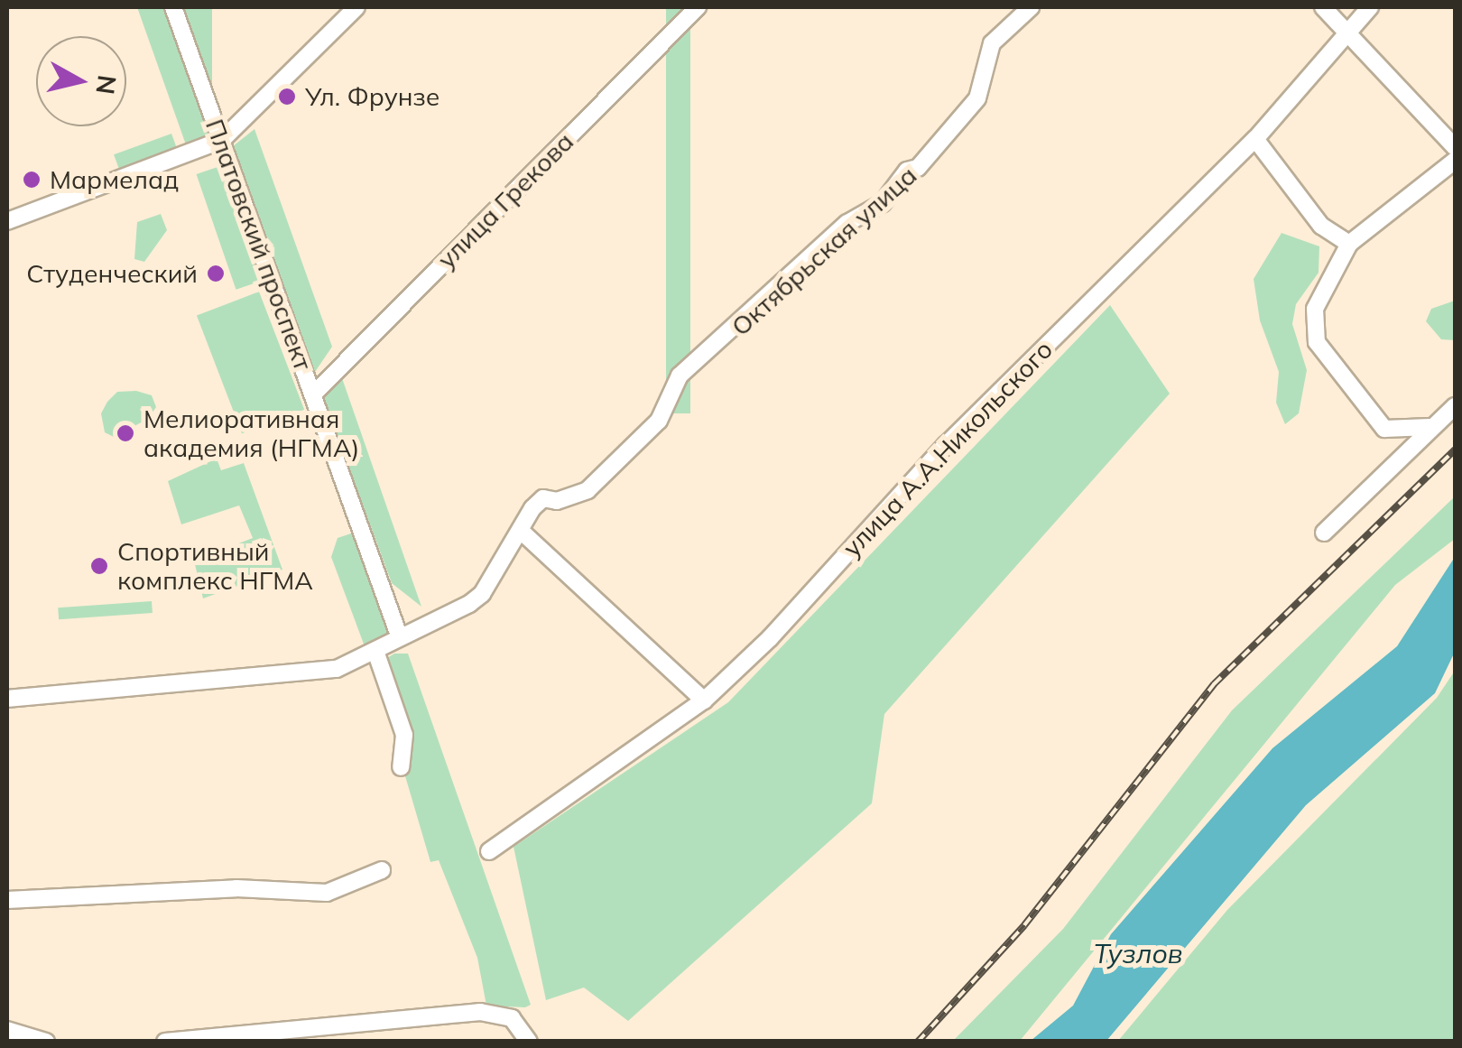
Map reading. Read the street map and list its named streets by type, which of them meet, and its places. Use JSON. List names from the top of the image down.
{
  "streets": {
    "street": [
      "улица Грекова",
      "Платовский проспект",
      "Октябрьская улица",
      "улица А.А.Никольского"
    ]
  },
  "crossings": [
    ["улица Грекова", "Платовский проспект"],
    ["Платовский проспект", "Октябрьская улица"]
  ],
  "water": ["Тузлов"],
  "places": [
    "Ул. Фрунзе",
    "Мармелад",
    "Студенческий",
    "Мелиоративная академия (НГМА)",
    "Спортивный комплекс НГМА"
  ],
  "north": "right"
}
